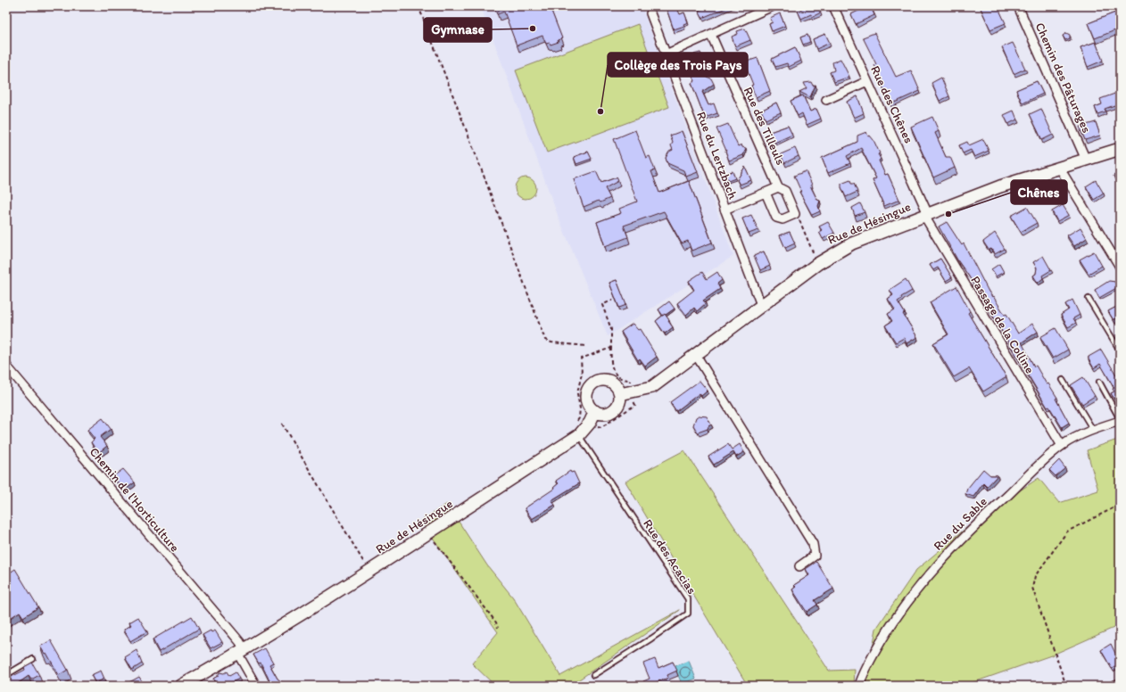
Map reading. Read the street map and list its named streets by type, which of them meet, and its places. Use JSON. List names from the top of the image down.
{
  "streets": {
    "main road": ["Rue de Hésingue"],
    "street": [
      "Chemin des Pâturages",
      "Rue des Chênes",
      "Rue des Tilleuls",
      "Rue du Lertzbach",
      "Passage de la Colline",
      "Chemin de l'Horticulture",
      "Rue du Sable"
    ],
    "lane": ["Rue des Acacias"]
  },
  "crossings": [
    ["Chemin des Pâturages", "Rue de Hésingue"],
    ["Rue des Chênes", "Rue de Hésingue"],
    ["Rue des Chênes", "Passage de la Colline"],
    ["Rue du Lertzbach", "Rue de Hésingue"],
    ["Rue de Hésingue", "Passage de la Colline"],
    ["Rue de Hésingue", "Chemin de l'Horticulture"],
    ["Rue de Hésingue", "Rue des Acacias"],
    ["Passage de la Colline", "Rue du Sable"]
  ],
  "places": ["Gymnase", "Collège des Trois Pays", "Chênes"]
}
